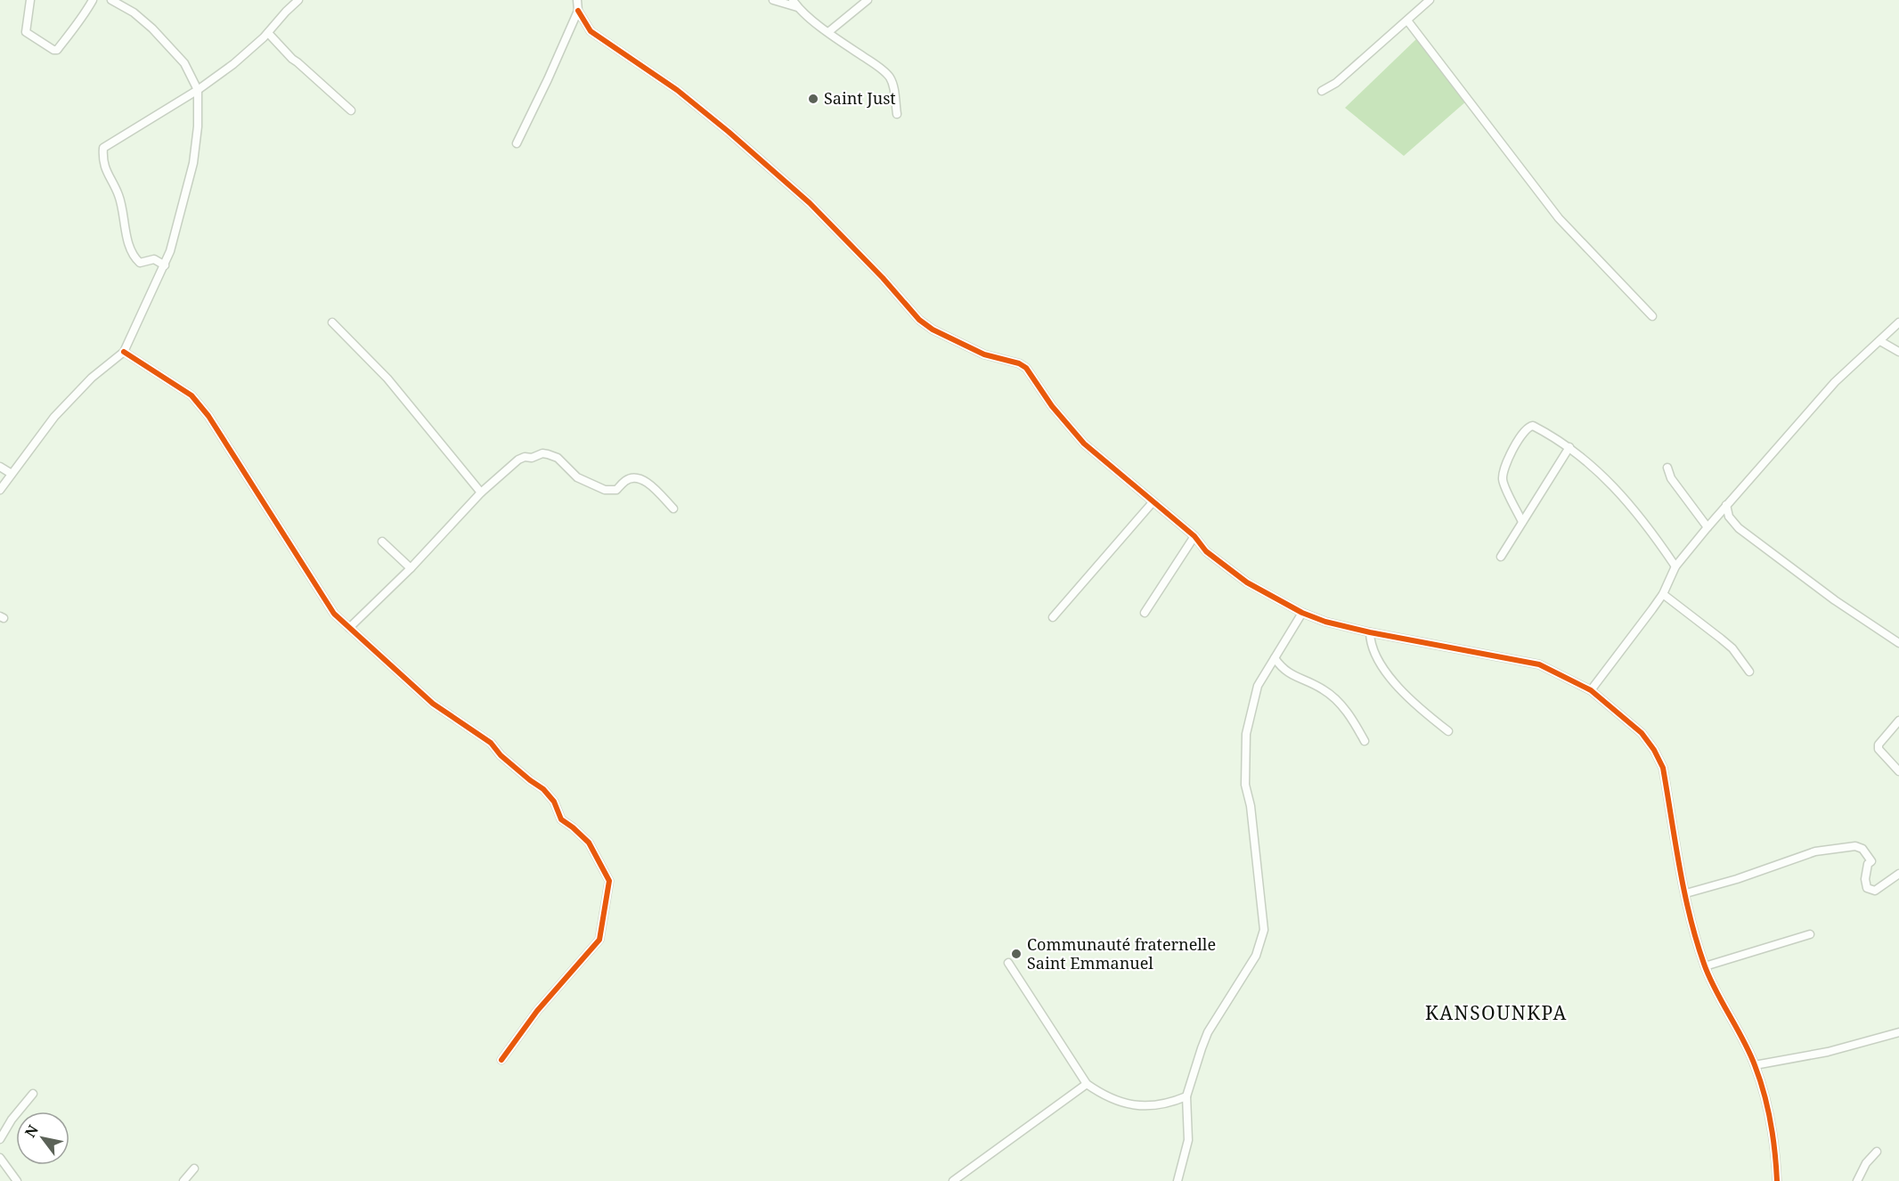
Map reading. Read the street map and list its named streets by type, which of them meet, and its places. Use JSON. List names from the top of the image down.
{
  "districts": ["KANSOUNKPA"],
  "places": ["Saint Just", "Communauté fraternelle Saint Emmanuel"],
  "north": "top left"
}
